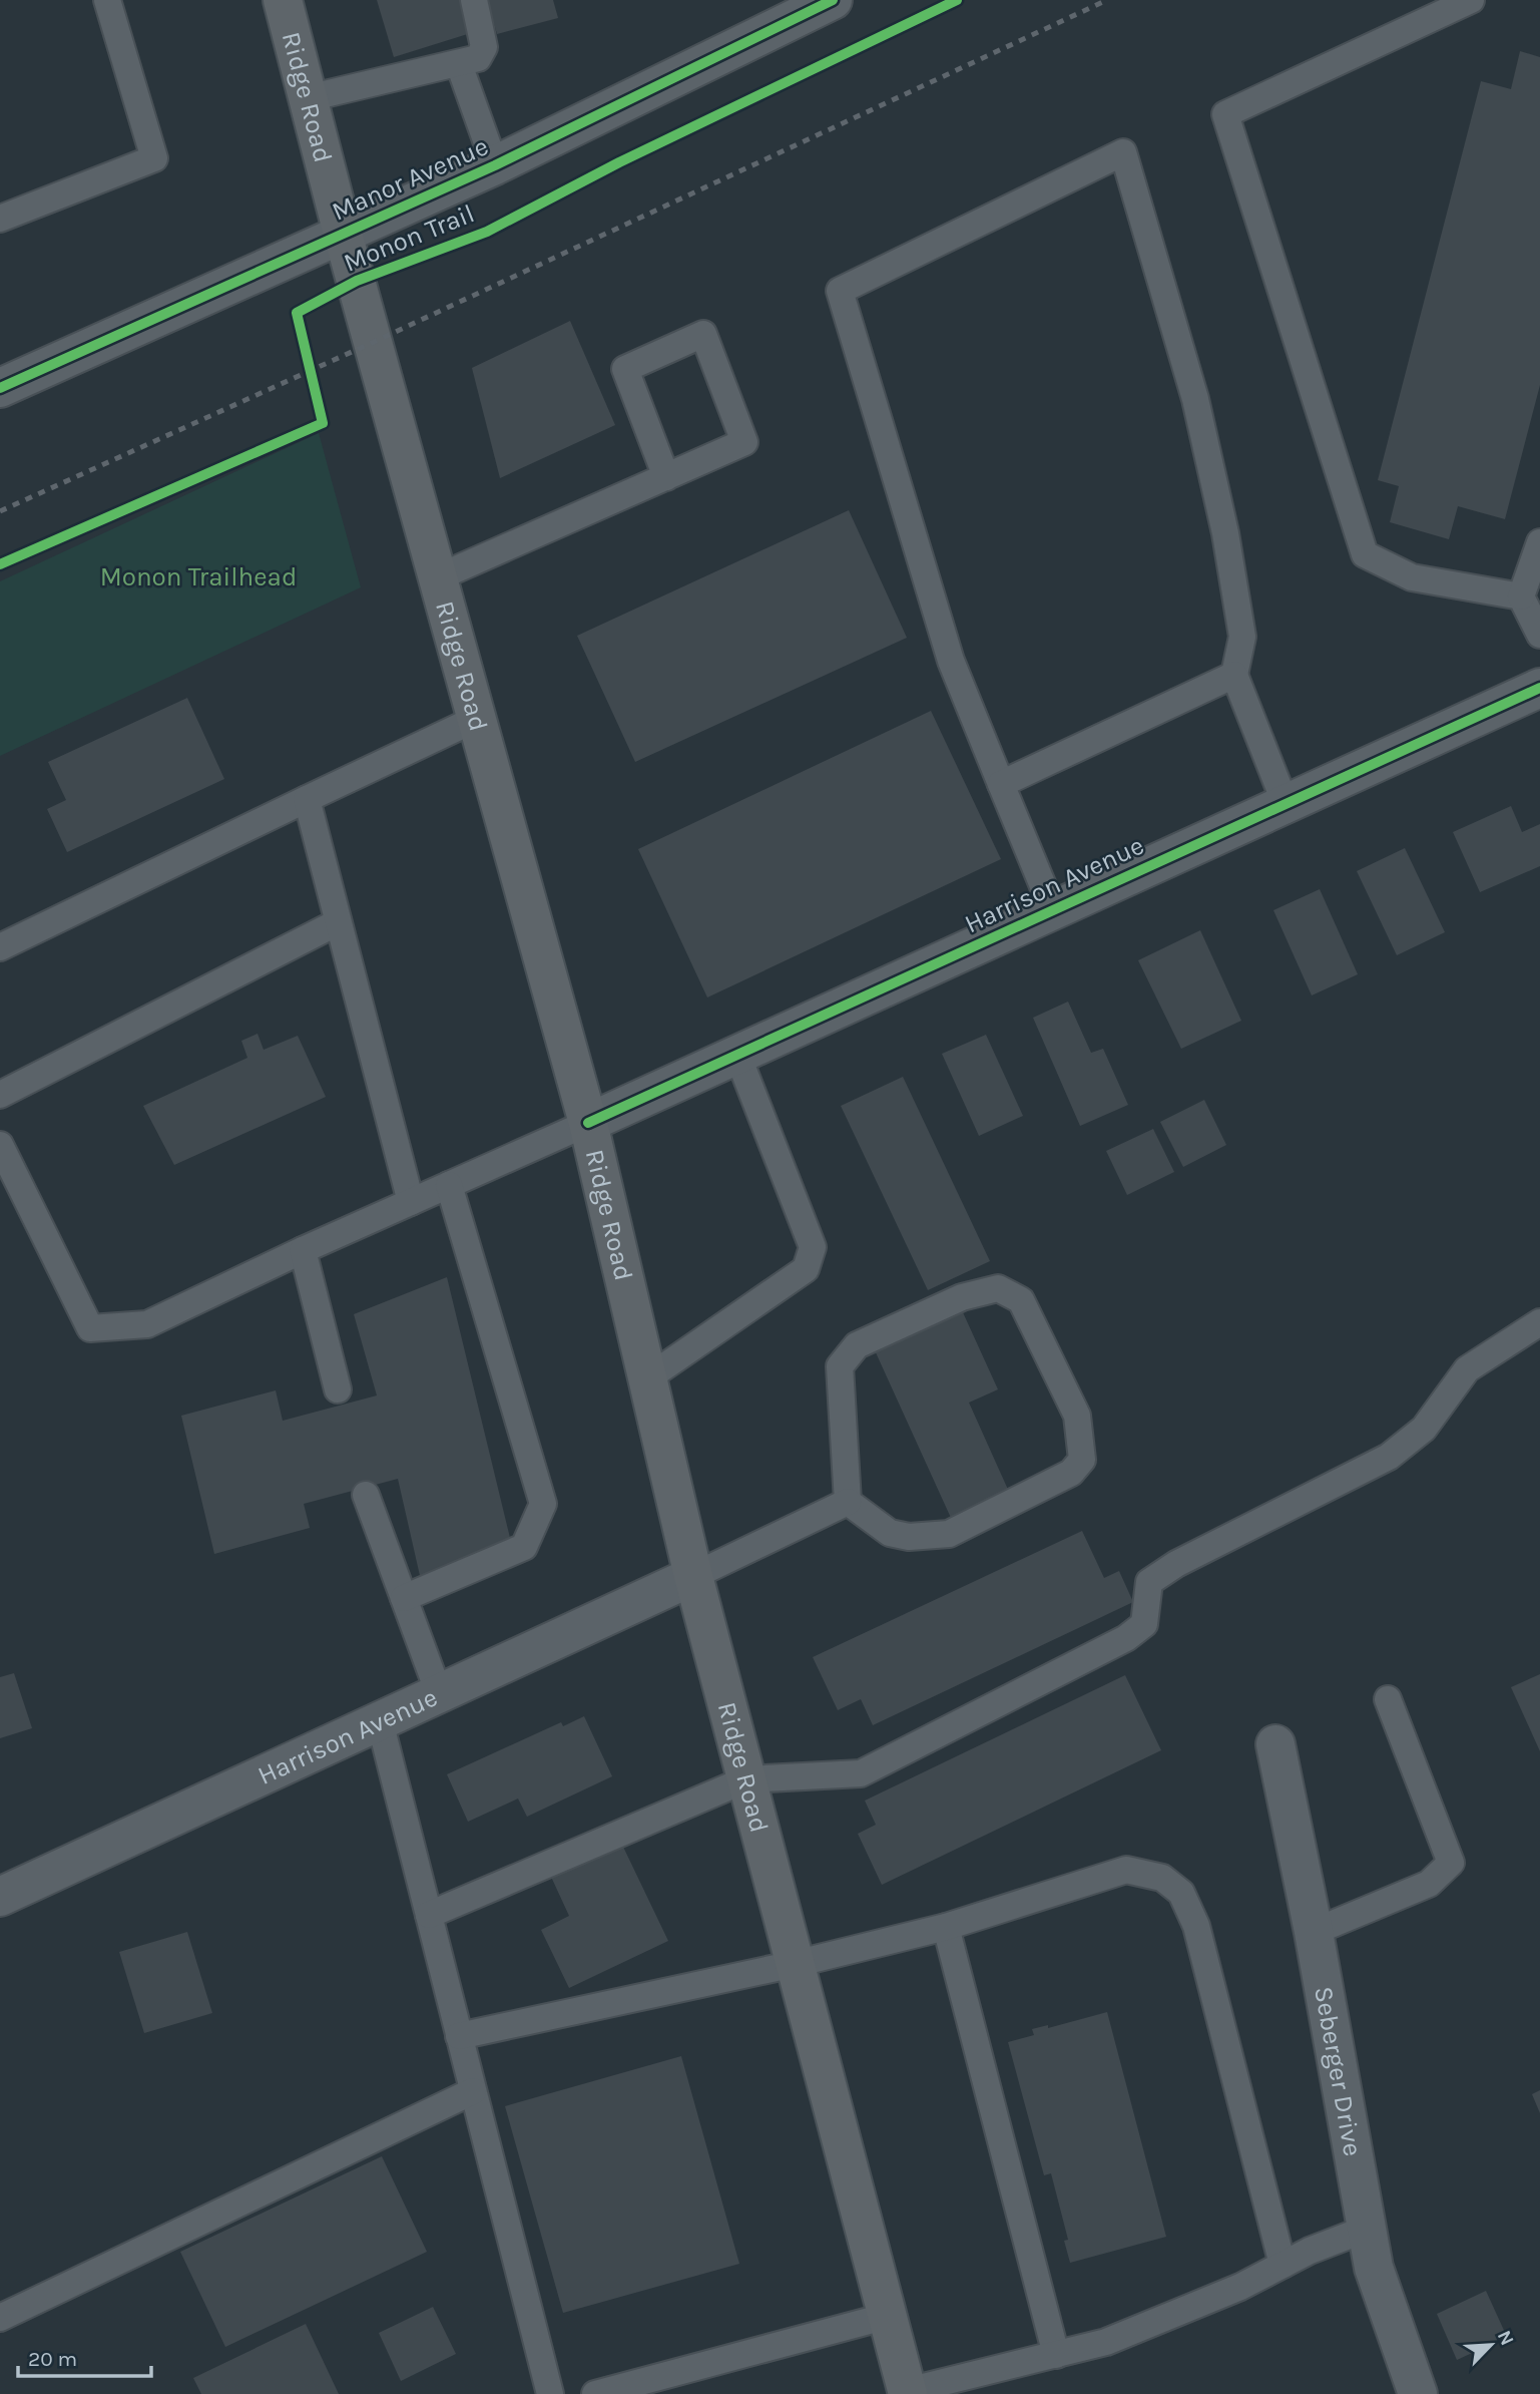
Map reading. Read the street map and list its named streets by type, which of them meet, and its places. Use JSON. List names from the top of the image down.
{
  "streets": {
    "main road": ["Ridge Road"],
    "street": ["Manor Avenue", "Harrison Avenue", "Seberger Drive"],
    "cycle path": ["Monon Trail"]
  },
  "crossings": [
    ["Ridge Road", "Manor Avenue"],
    ["Ridge Road", "Harrison Avenue"]
  ],
  "parks": ["Monon Trailhead"],
  "scale_bar": "20 m",
  "north": "top right"
}
